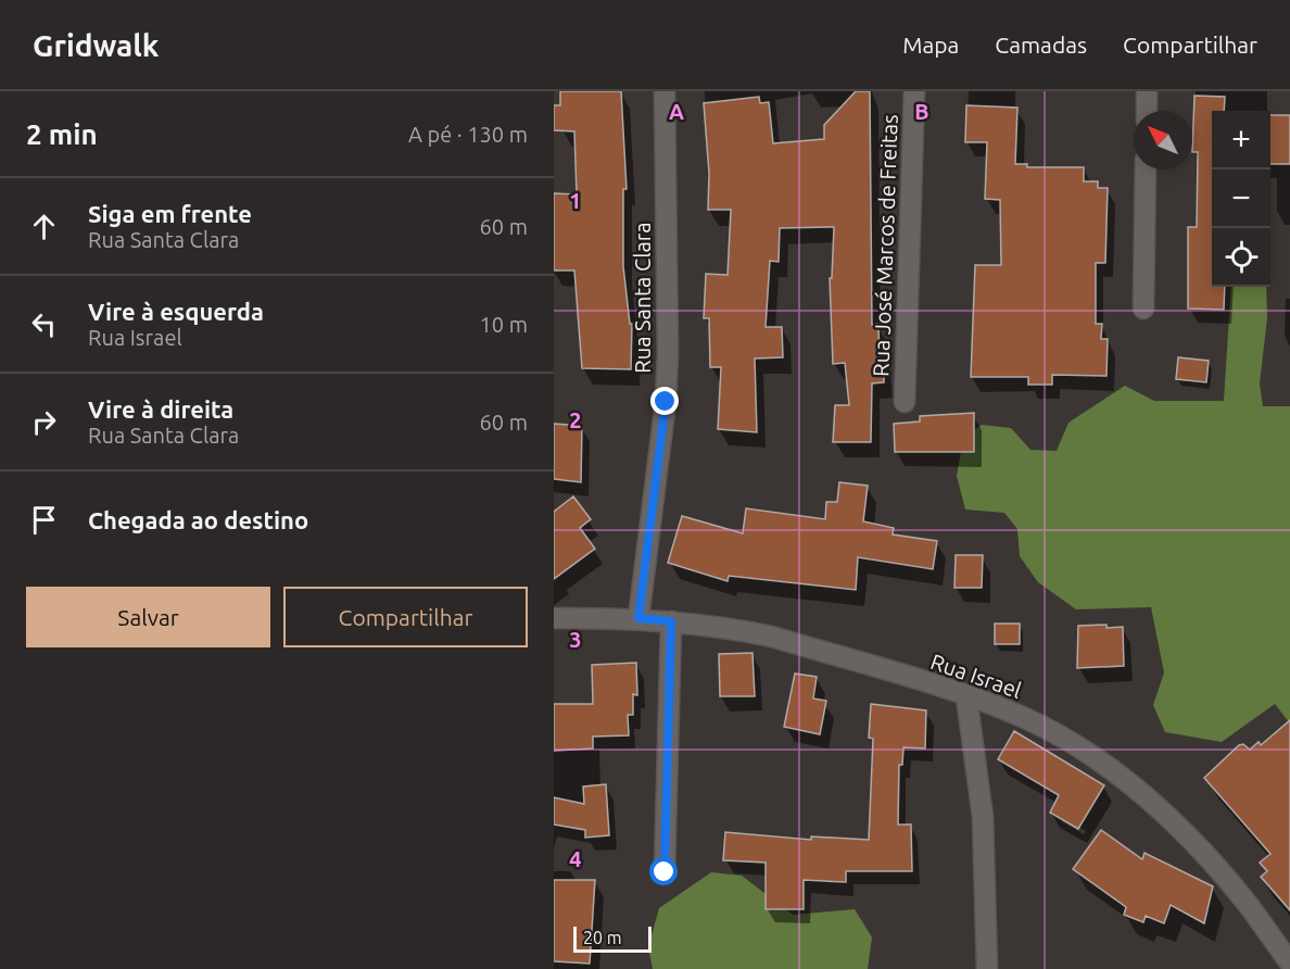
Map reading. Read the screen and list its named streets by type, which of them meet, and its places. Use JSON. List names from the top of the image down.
{
  "streets": {
    "street": ["Rua José Marcos de Freitas", "Rua Santa Clara", "Rua Israel"]
  },
  "crossings": [
    ["Rua Santa Clara", "Rua Israel"]
  ],
  "scale_bar": "20 m",
  "north": "top left",
  "page": {
    "header": "Gridwalk",
    "nav": ["Mapa", "Camadas", "Compartilhar"],
    "heading": ["2 min", "A pé · 130 m"],
    "map_buttons": ["+", "−"],
    "list": [
      ["Siga em frente", "Rua Santa Clara", "60 m"],
      ["Vire à esquerda", "Rua Israel", "10 m"],
      ["Vire à direita", "Rua Santa Clara", "60 m"],
      "Chegada ao destino"
    ],
    "buttons": ["Salvar", "Compartilhar"],
    "scale": "20 m"
  },
  "grid": {
    "columns": ["A", "B"],
    "rows": [
      "1",
      "2",
      "3",
      "4"
    ]
  }
}
